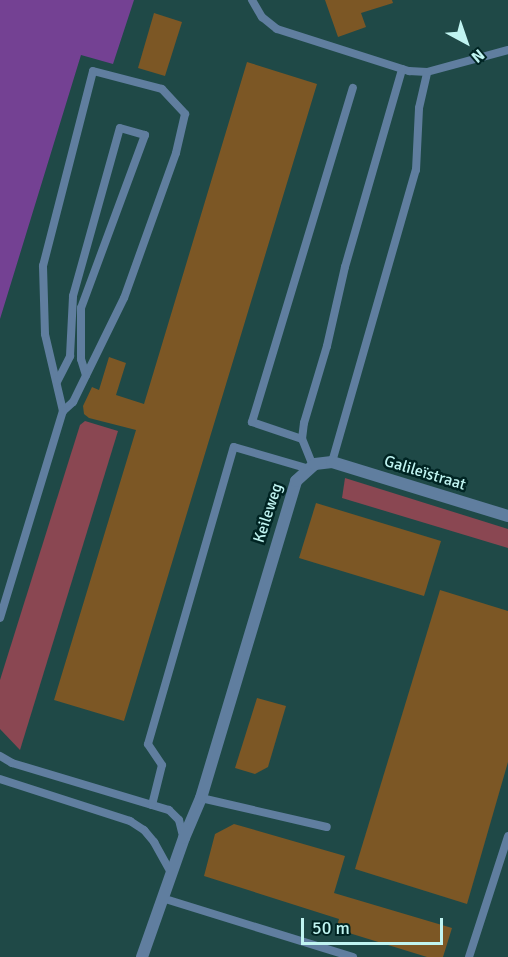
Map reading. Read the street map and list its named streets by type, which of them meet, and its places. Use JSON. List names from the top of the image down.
{
  "streets": {
    "street": ["Galileïstraat", "Keileweg"]
  },
  "scale_bar": "50 m",
  "north": "bottom right"
}
